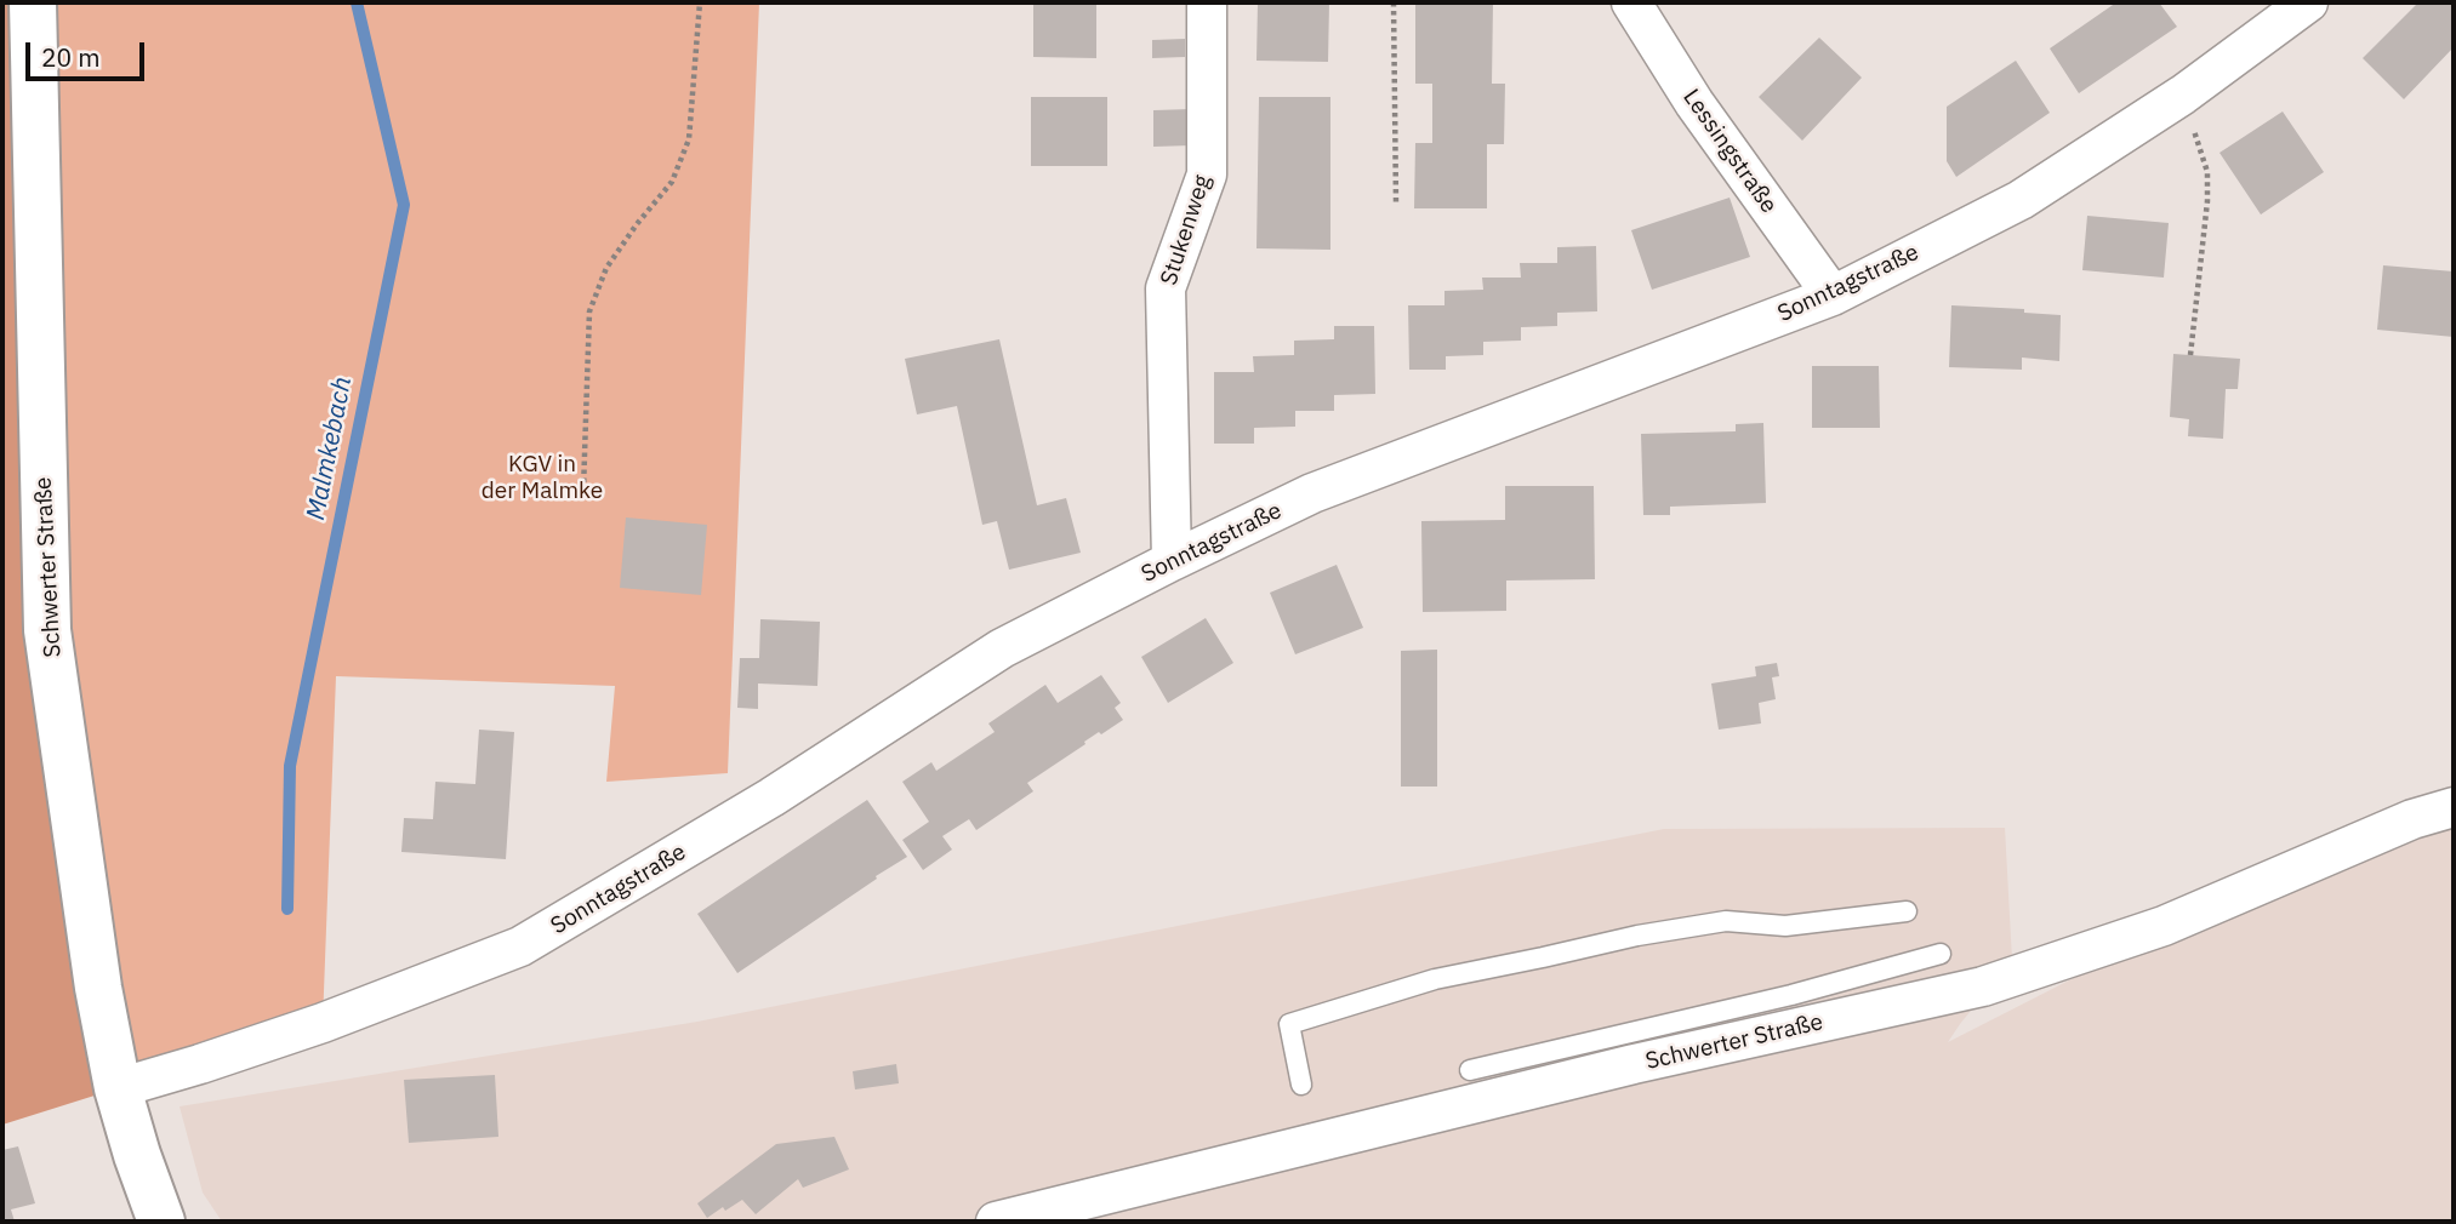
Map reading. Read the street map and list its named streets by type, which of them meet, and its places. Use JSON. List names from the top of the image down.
{
  "streets": {
    "main road": ["Schwerter Straße"],
    "street": ["Lessingstraße", "Stukenweg", "Sonntagstraße"]
  },
  "crossings": [
    ["Lessingstraße", "Sonntagstraße"],
    ["Stukenweg", "Sonntagstraße"],
    ["Sonntagstraße", "Schwerter Straße"]
  ],
  "water": ["Malmkebach"],
  "parks": ["KGV in der Malmke"],
  "scale_bar": "20 m"
}
